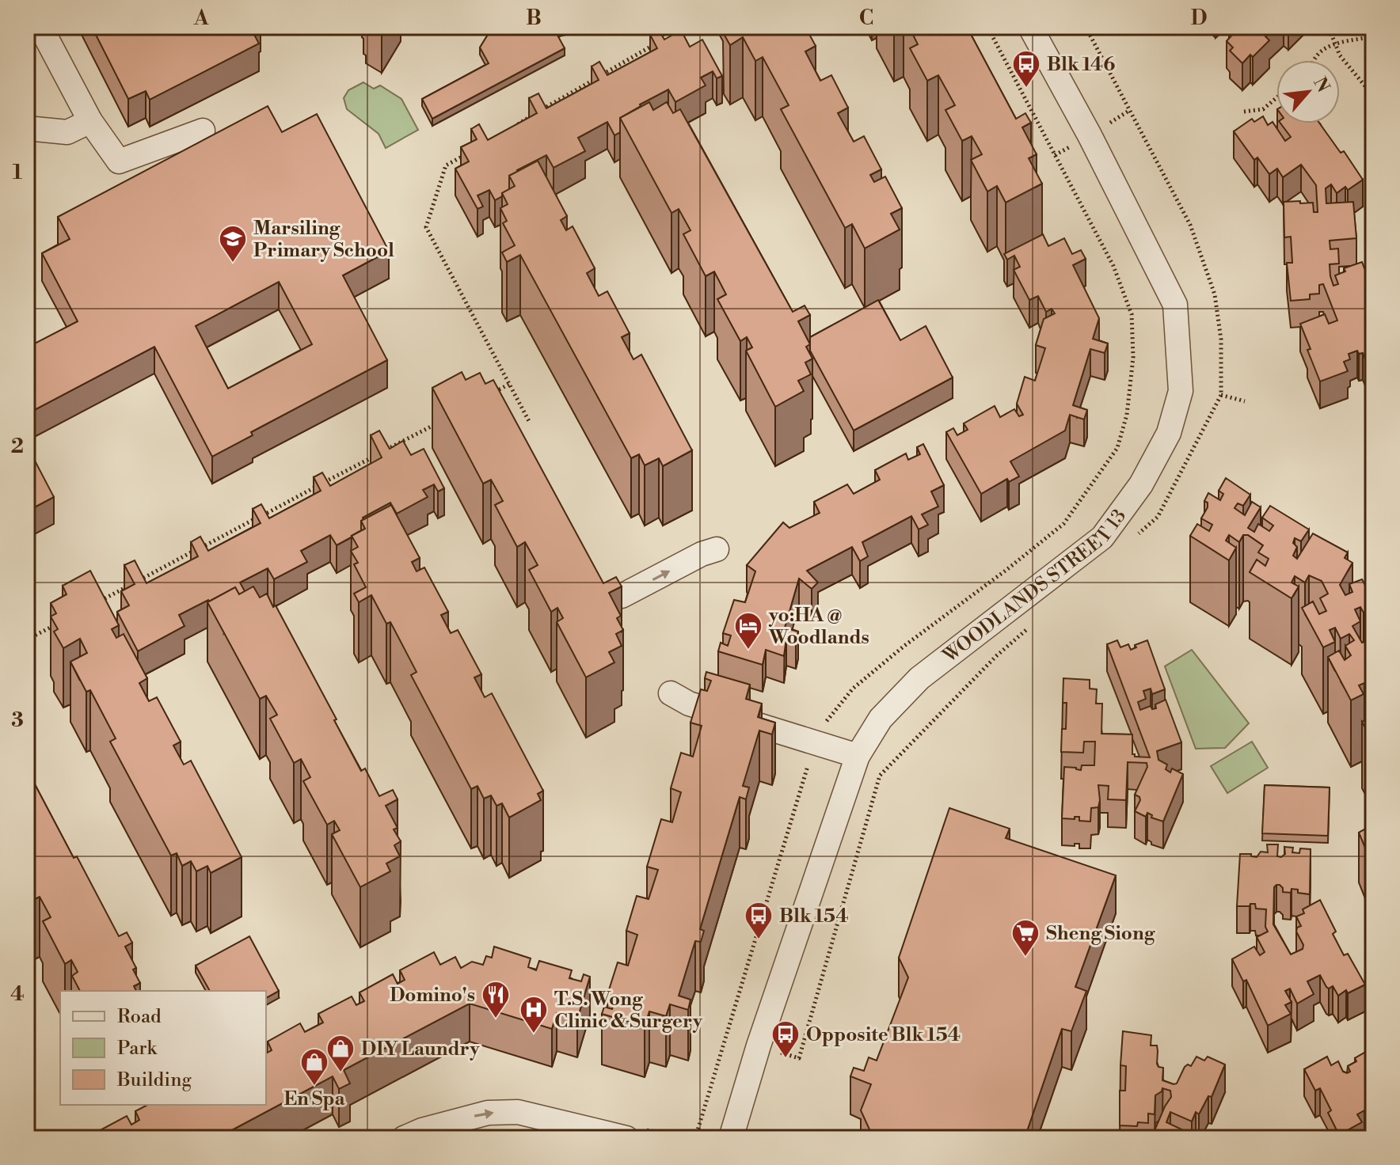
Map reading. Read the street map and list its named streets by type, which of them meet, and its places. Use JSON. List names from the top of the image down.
{
  "streets": {
    "street": ["WOODLANDS STREET 13"]
  },
  "places": {
    "bus stop": ["Blk 146", "Blk 154", "Opposite Blk 154"],
    "school or university": ["Marsiling Primary School"],
    "hotel": ["yo:HA @ Woodlands"],
    "supermarket": ["Sheng Siong"],
    "restaurant": ["Domino's"],
    "hospital": ["T.S. Wong Clinic & Surgery"],
    "shop": ["DIY Laundry", "En Spa"]
  },
  "legend": ["Road", "Park", "Building"],
  "north": "top right",
  "grid": {
    "columns": [
      "A",
      "B",
      "C",
      "D"
    ],
    "rows": [
      "1",
      "2",
      "3",
      "4"
    ]
  }
}
